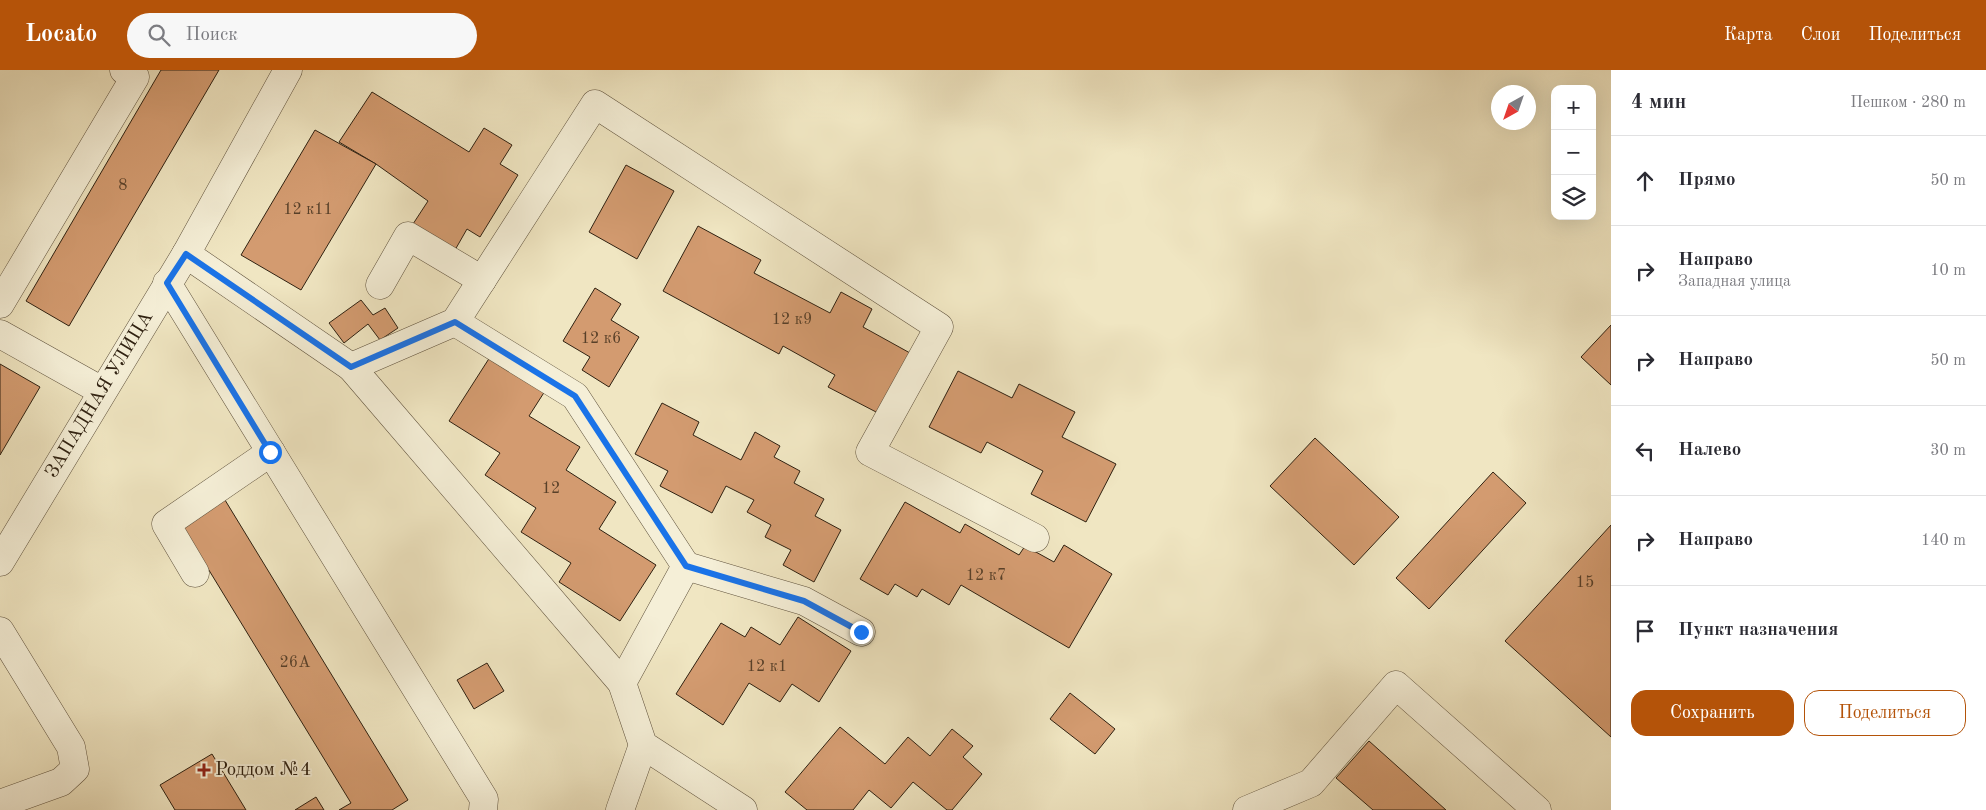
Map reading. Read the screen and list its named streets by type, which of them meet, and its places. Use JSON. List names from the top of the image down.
{
  "streets": {
    "street": ["ЗАПАДНАЯ УЛИЦА"]
  },
  "places": {
    "health": ["Роддом №4"]
  },
  "house_numbers": [
    "8",
    "12 к11",
    "12 к9",
    "12 к6",
    "12",
    "12 к7",
    "15",
    "26А",
    "12 к1"
  ],
  "north": "bottom left",
  "page": {
    "header": "Locato",
    "search": "Поиск",
    "nav": ["Карта", "Слои", "Поделиться"],
    "heading": ["4 мин", "Пешком · 280 m"],
    "map_buttons": ["+", "−"],
    "list": [
      ["Прямо", "50 m"],
      ["Направо", "Западная улица", "10 m"],
      ["Направо", "50 m"],
      ["Налево", "30 m"],
      ["Направо", "140 m"],
      "Пункт назначения"
    ],
    "buttons": ["Сохранить", "Поделиться"]
  }
}
